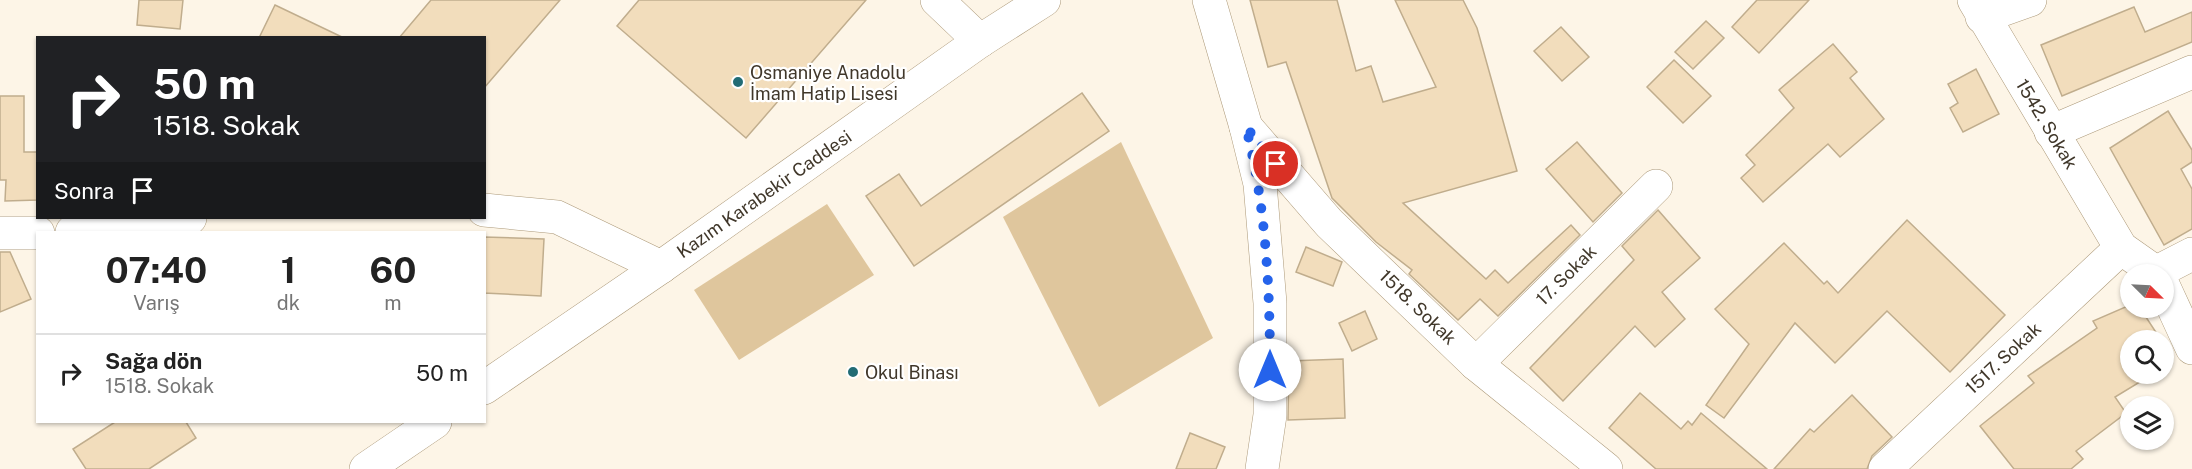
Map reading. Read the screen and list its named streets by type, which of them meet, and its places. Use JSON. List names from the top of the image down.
{
  "streets": {
    "street": [
      "1542. Sokak",
      "Kazım Karabekir Caddesi",
      "17. Sokak",
      "1518. Sokak",
      "1517. Sokak"
    ]
  },
  "crossings": [
    ["1542. Sokak", "1517. Sokak"],
    ["17. Sokak", "1518. Sokak"]
  ],
  "places": ["Osmaniye Anadolu İmam Hatip Lisesi", "Okul Binası"],
  "north": "bottom right",
  "page": {
    "turn": ["50 m", "1518. Sokak"],
    "then": "Sonra",
    "eta": [
      "07:40",
      "Varış",
      "1",
      "dk",
      "60",
      "m"
    ],
    "list": [
      {
        "name": "Sağa dön",
        "note": "1518. Sokak",
        "value": "50 m"
      }
    ]
  }
}
